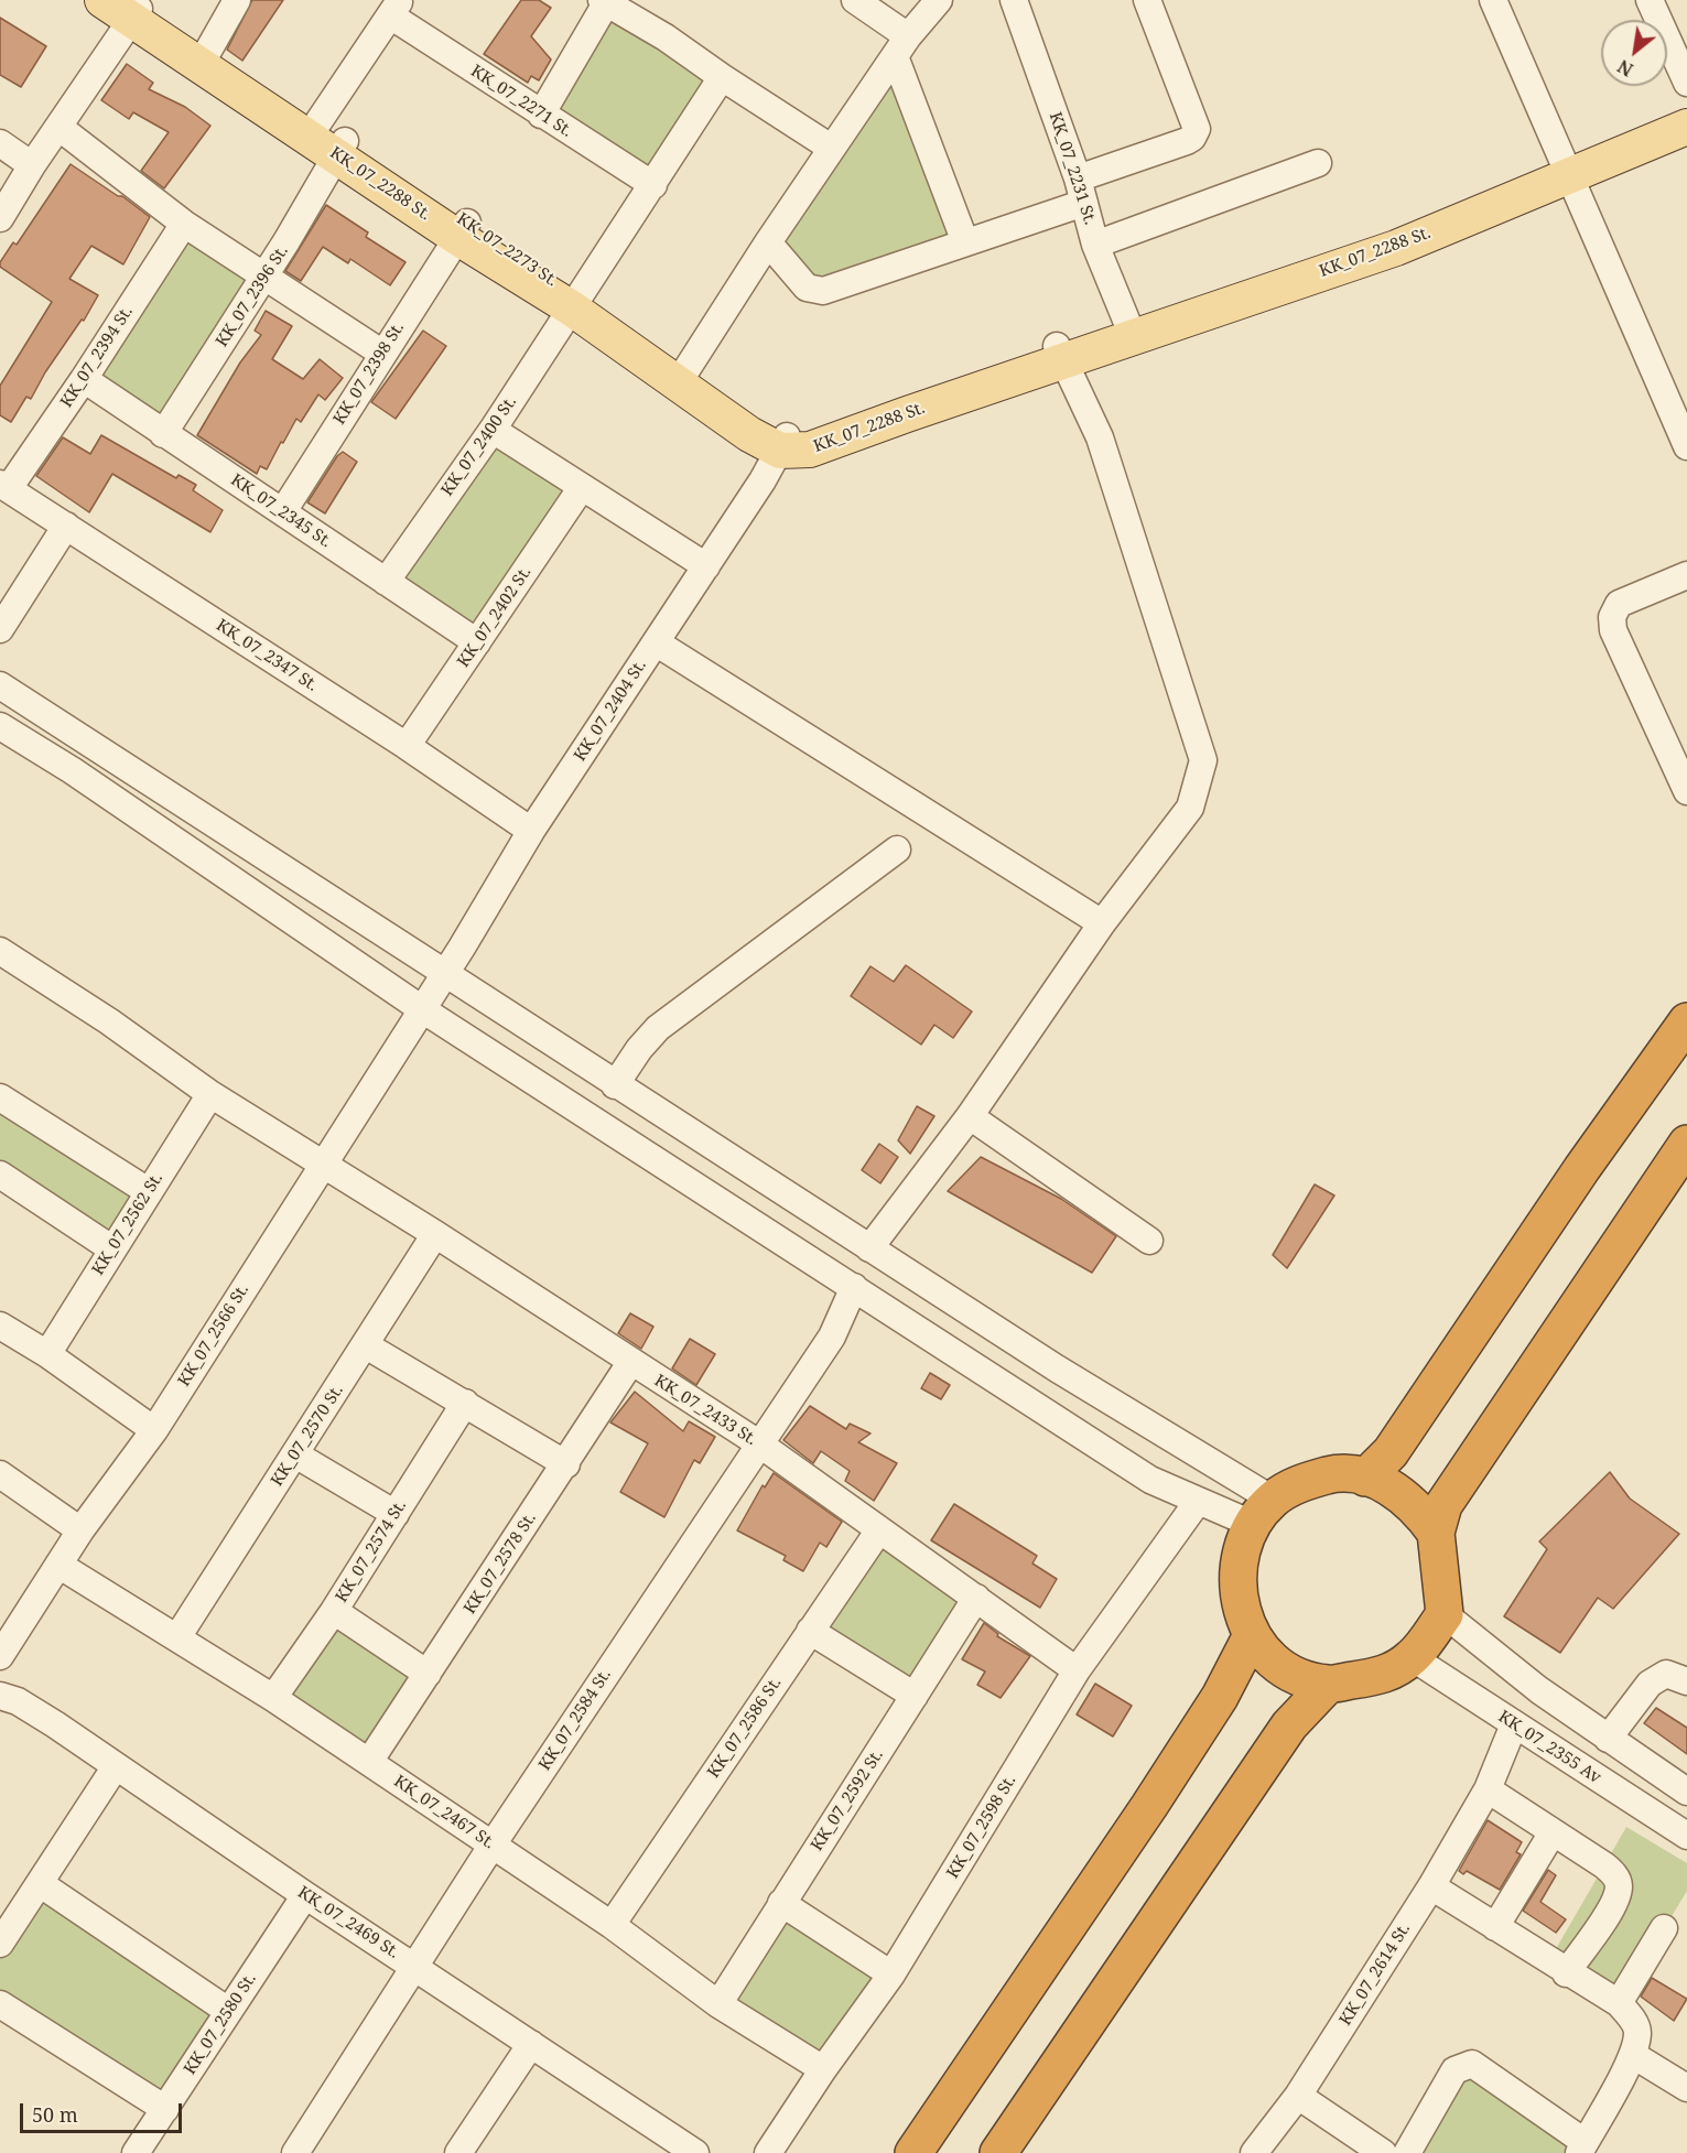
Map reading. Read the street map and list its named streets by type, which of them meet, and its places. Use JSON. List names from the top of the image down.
{
  "streets": {
    "main road": ["KK_07_2288 St.", "KK_07_2273 St."],
    "street": [
      "KK_07_2271 St.",
      "KK_07_2231 St.",
      "KK_07_2396 St.",
      "KK_07_2394 St.",
      "KK_07_2398 St.",
      "KK_07_2400 St.",
      "KK_07_2345 St.",
      "KK_07_2402 St.",
      "KK_07_2347 St.",
      "KK_07_2404 St.",
      "KK_07_2562 St.",
      "KK_07_2566 St.",
      "KK_07_2433 St.",
      "KK_07_2570 St.",
      "KK_07_2574 St.",
      "KK_07_2578 St.",
      "KK_07_2584 St.",
      "KK_07_2586 St.",
      "KK_07_2355 Av",
      "KK_07_2592 St.",
      "KK_07_2467 St.",
      "KK_07_2598 St.",
      "KK_07_2469 St.",
      "KK_07_2614 St.",
      "KK_07_2580 St."
    ]
  },
  "crossings": [
    ["KK_07_2271 St.", "KK_07_2396 St."],
    ["KK_07_2271 St.", "KK_07_2400 St."],
    ["KK_07_2231 St.", "KK_07_2288 St."],
    ["KK_07_2288 St.", "KK_07_2273 St."],
    ["KK_07_2288 St.", "KK_07_2404 St."],
    ["KK_07_2273 St.", "KK_07_2396 St."],
    ["KK_07_2273 St.", "KK_07_2398 St."],
    ["KK_07_2273 St.", "KK_07_2400 St."],
    ["KK_07_2273 St.", "KK_07_2404 St."],
    ["KK_07_2396 St.", "KK_07_2345 St."],
    ["KK_07_2394 St.", "KK_07_2345 St."],
    ["KK_07_2394 St.", "KK_07_2347 St."],
    ["KK_07_2398 St.", "KK_07_2345 St."],
    ["KK_07_2400 St.", "KK_07_2345 St."],
    ["KK_07_2345 St.", "KK_07_2402 St."],
    ["KK_07_2402 St.", "KK_07_2347 St."],
    ["KK_07_2347 St.", "KK_07_2404 St."],
    ["KK_07_2404 St.", "KK_07_2566 St."],
    ["KK_07_2562 St.", "KK_07_2433 St."],
    ["KK_07_2566 St.", "KK_07_2433 St."],
    ["KK_07_2566 St.", "KK_07_2467 St."],
    ["KK_07_2433 St.", "KK_07_2570 St."],
    ["KK_07_2433 St.", "KK_07_2578 St."],
    ["KK_07_2433 St.", "KK_07_2584 St."],
    ["KK_07_2433 St.", "KK_07_2586 St."],
    ["KK_07_2433 St.", "KK_07_2592 St."],
    ["KK_07_2433 St.", "KK_07_2598 St."],
    ["KK_07_2570 St.", "KK_07_2467 St."],
    ["KK_07_2574 St.", "KK_07_2467 St."],
    ["KK_07_2578 St.", "KK_07_2467 St."],
    ["KK_07_2584 St.", "KK_07_2467 St."],
    ["KK_07_2584 St.", "KK_07_2469 St."],
    ["KK_07_2586 St.", "KK_07_2467 St."],
    ["KK_07_2355 Av", "KK_07_2614 St."],
    ["KK_07_2592 St.", "KK_07_2467 St."],
    ["KK_07_2467 St.", "KK_07_2598 St."],
    ["KK_07_2469 St.", "KK_07_2580 St."]
  ],
  "scale_bar": "50 m",
  "north": "bottom left"
}
